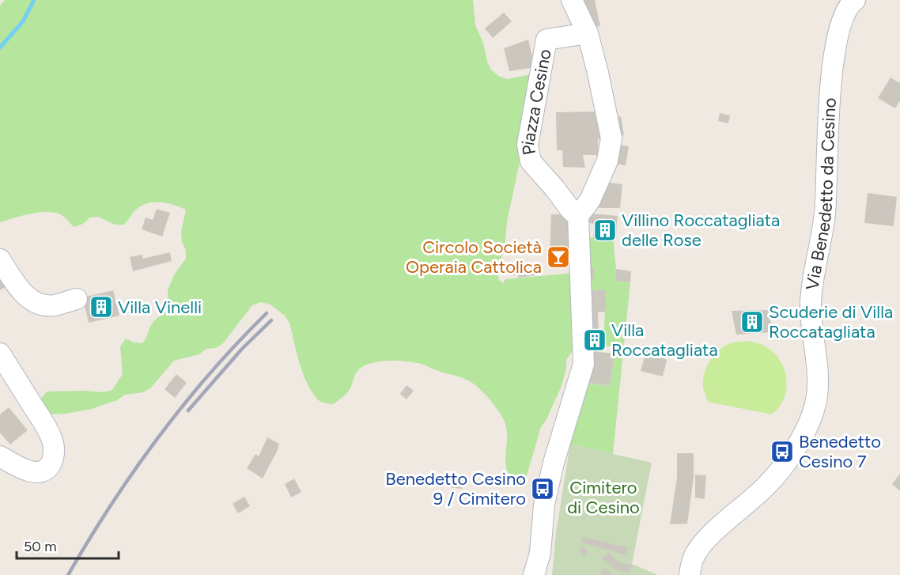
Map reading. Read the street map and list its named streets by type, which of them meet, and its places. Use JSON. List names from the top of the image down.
{
  "streets": {
    "street": ["Piazza Cesino", "Via Benedetto da Cesino"]
  },
  "parks": ["Cimitero di Cesino"],
  "places": {
    "building": [
      "Villino Roccatagliata delle Rose",
      "Villa Vinelli",
      "Scuderie di Villa Roccatagliata",
      "Villa Roccatagliata"
    ],
    "bar": ["Circolo Società Operaia Cattolica"],
    "bus stop": ["Benedetto Cesino 7", "Benedetto Cesino 9 / Cimitero"]
  },
  "scale_bar": "50 m"
}
